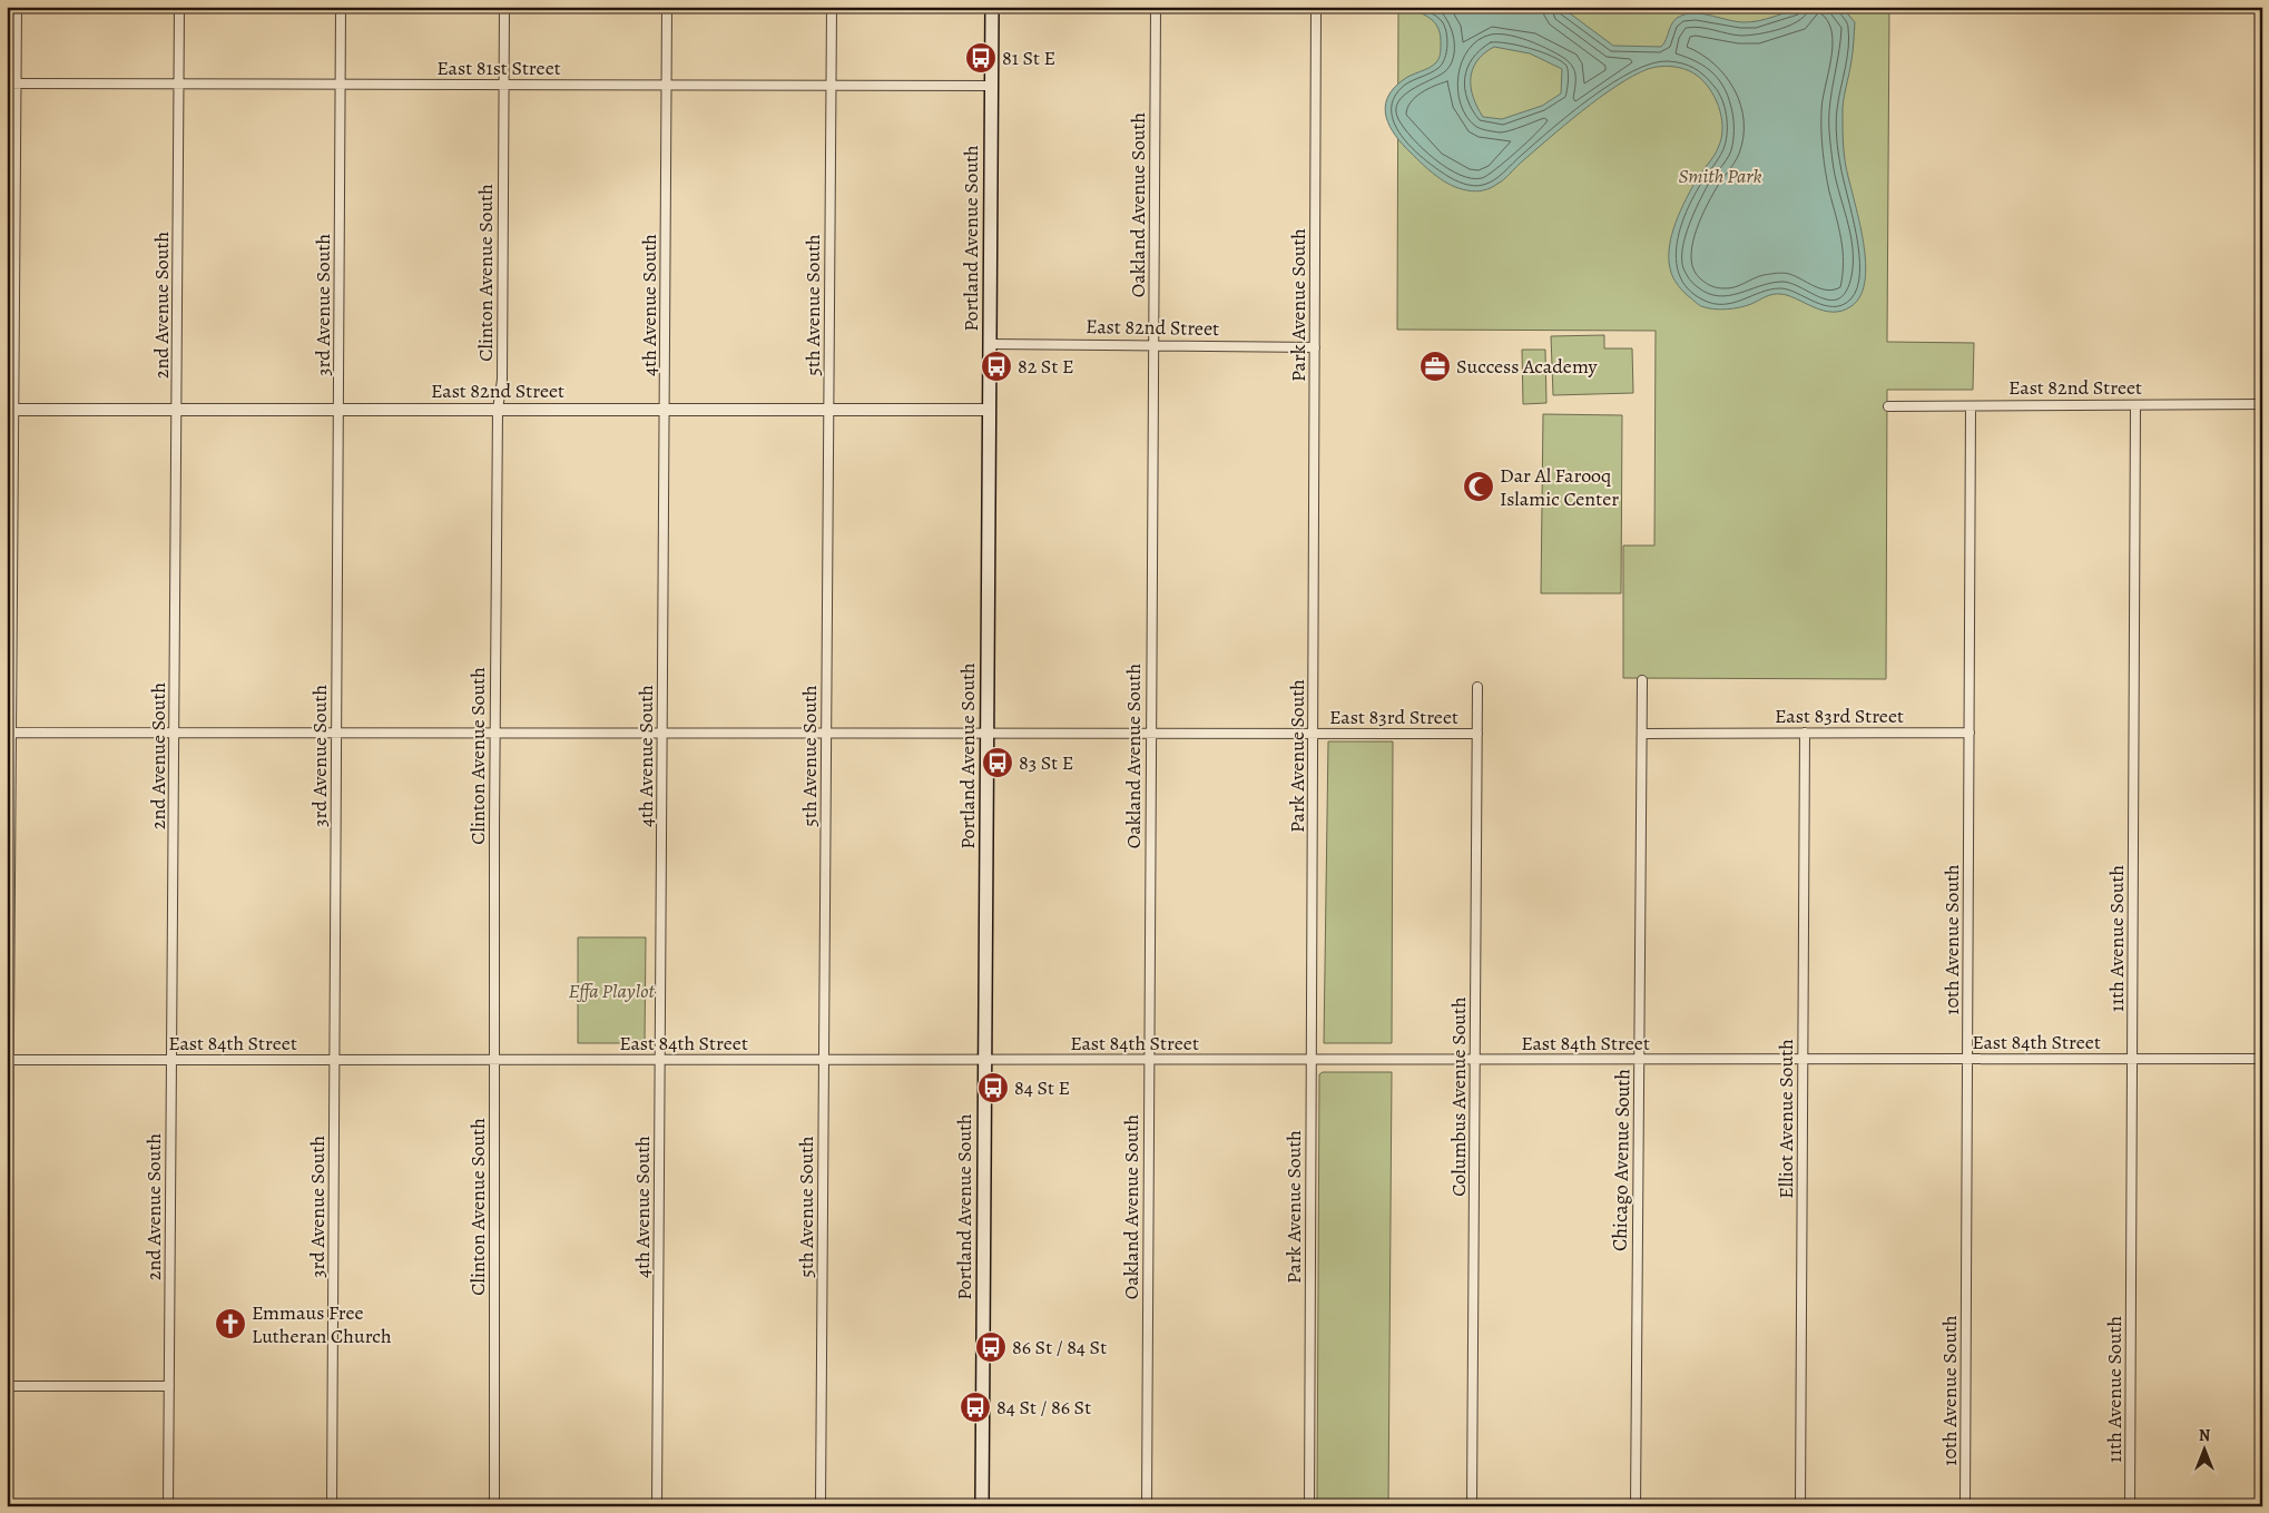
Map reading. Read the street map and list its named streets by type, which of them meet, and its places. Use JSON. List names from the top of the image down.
{
  "streets": {
    "main road": ["Portland Avenue South"],
    "street": [
      "East 81st Street",
      "Oakland Avenue South",
      "Clinton Avenue South",
      "2nd Avenue South",
      "3rd Avenue South",
      "4th Avenue South",
      "5th Avenue South",
      "Park Avenue South",
      "East 82nd Street",
      "East 83rd Street",
      "11th Avenue South",
      "10th Avenue South",
      "East 84th Street",
      "Columbus Avenue South",
      "Elliot Avenue South",
      "Chicago Avenue South"
    ]
  },
  "crossings": [
    ["East 81st Street", "Portland Avenue South"],
    ["East 81st Street", "Clinton Avenue South"],
    ["East 81st Street", "2nd Avenue South"],
    ["East 81st Street", "3rd Avenue South"],
    ["East 81st Street", "4th Avenue South"],
    ["East 81st Street", "5th Avenue South"],
    ["Oakland Avenue South", "East 82nd Street"],
    ["Oakland Avenue South", "East 83rd Street"],
    ["Oakland Avenue South", "East 84th Street"],
    ["Portland Avenue South", "East 82nd Street"],
    ["Portland Avenue South", "East 83rd Street"],
    ["Portland Avenue South", "East 84th Street"],
    ["Clinton Avenue South", "East 82nd Street"],
    ["Clinton Avenue South", "East 83rd Street"],
    ["Clinton Avenue South", "East 84th Street"],
    ["2nd Avenue South", "East 82nd Street"],
    ["2nd Avenue South", "East 83rd Street"],
    ["2nd Avenue South", "East 84th Street"],
    ["3rd Avenue South", "East 82nd Street"],
    ["3rd Avenue South", "East 83rd Street"],
    ["3rd Avenue South", "East 84th Street"],
    ["4th Avenue South", "East 82nd Street"],
    ["4th Avenue South", "East 83rd Street"],
    ["4th Avenue South", "East 84th Street"],
    ["5th Avenue South", "East 82nd Street"],
    ["5th Avenue South", "East 83rd Street"],
    ["5th Avenue South", "East 84th Street"],
    ["Park Avenue South", "East 82nd Street"],
    ["Park Avenue South", "East 83rd Street"],
    ["Park Avenue South", "East 84th Street"],
    ["East 82nd Street", "11th Avenue South"],
    ["East 82nd Street", "10th Avenue South"],
    ["East 83rd Street", "10th Avenue South"],
    ["East 83rd Street", "Columbus Avenue South"],
    ["East 83rd Street", "Elliot Avenue South"],
    ["East 83rd Street", "Chicago Avenue South"],
    ["11th Avenue South", "East 84th Street"],
    ["10th Avenue South", "East 84th Street"],
    ["East 84th Street", "Columbus Avenue South"],
    ["East 84th Street", "Elliot Avenue South"],
    ["East 84th Street", "Chicago Avenue South"]
  ],
  "parks": ["Smith Park", "Effa Playlot"],
  "places": {
    "bus stop": [
      "81 St E",
      "82 St E",
      "83 St E",
      "84 St E",
      "86 St / 84 St",
      "84 St / 86 St"
    ],
    "office": ["Success Academy"],
    "mosque": ["Dar Al Farooq Islamic Center"],
    "church": ["Emmaus Free Lutheran Church"]
  },
  "north": "top"
}
